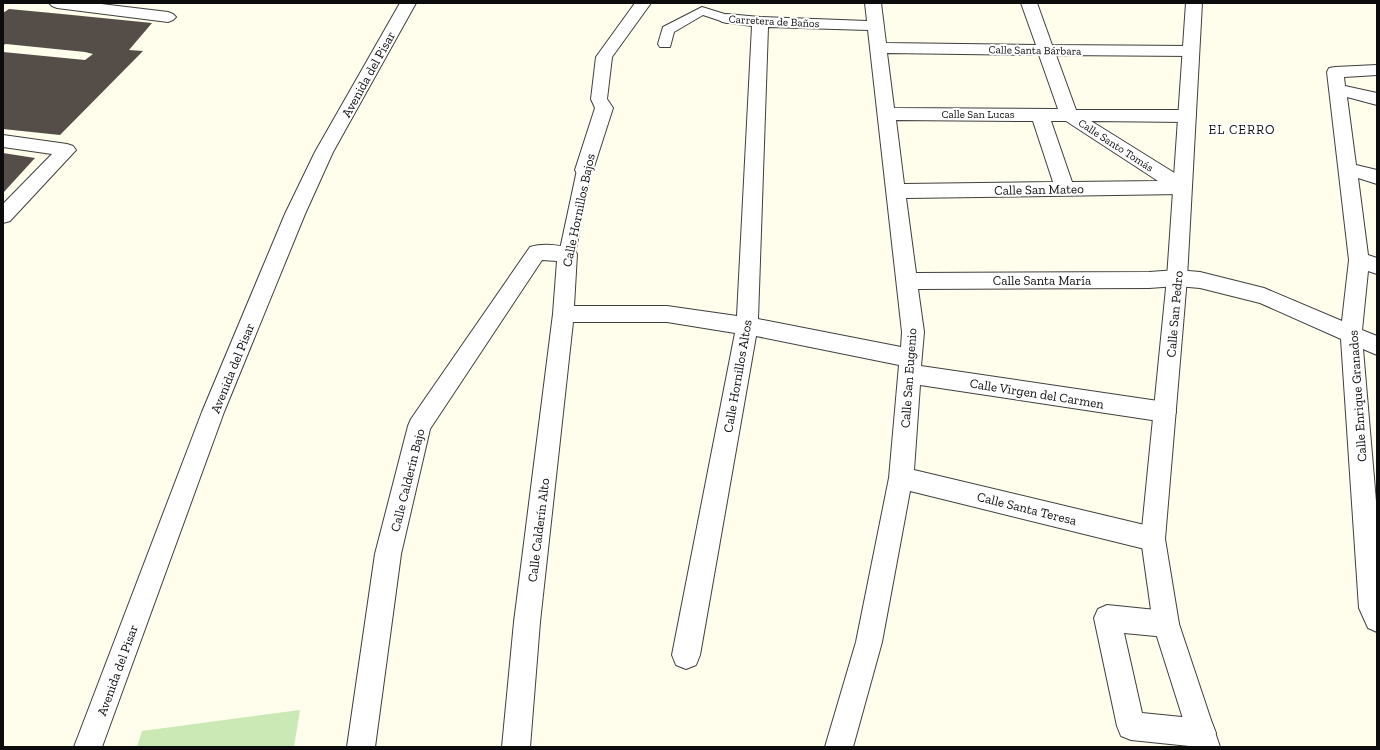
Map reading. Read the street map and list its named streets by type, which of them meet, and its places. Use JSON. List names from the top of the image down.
{
  "streets": {
    "street": [
      "Carretera de Baños",
      "Calle Santa Bárbara",
      "Avenida del Pisar",
      "Calle San Lucas",
      "Calle Santo Tomás",
      "Calle San Mateo",
      "Calle Hornillos Bajos",
      "Calle Santa María",
      "Calle San Pedro",
      "Calle Hornillos Altos",
      "Calle San Eugenio",
      "Calle Virgen del Carmen",
      "Calle Enrique Granados",
      "Calle Calderín Bajo",
      "Calle Santa Teresa",
      "Calle Calderín Alto"
    ]
  },
  "crossings": [
    ["Carretera de Baños", "Calle Hornillos Altos"],
    ["Carretera de Baños", "Calle San Eugenio"],
    ["Calle Santa Bárbara", "Calle Santo Tomás"],
    ["Calle Santa Bárbara", "Calle San Pedro"],
    ["Calle Santa Bárbara", "Calle San Eugenio"],
    ["Calle San Lucas", "Calle Santo Tomás"],
    ["Calle San Lucas", "Calle San Pedro"],
    ["Calle San Lucas", "Calle San Eugenio"],
    ["Calle Santo Tomás", "Calle San Mateo"],
    ["Calle Santo Tomás", "Calle San Pedro"],
    ["Calle San Mateo", "Calle San Pedro"],
    ["Calle San Mateo", "Calle San Eugenio"],
    ["Calle Hornillos Bajos", "Calle Virgen del Carmen"],
    ["Calle Hornillos Bajos", "Calle Calderín Bajo"],
    ["Calle Hornillos Bajos", "Calle Calderín Alto"],
    ["Calle Santa María", "Calle San Pedro"],
    ["Calle Santa María", "Calle San Eugenio"],
    ["Calle Santa María", "Calle Enrique Granados"],
    ["Calle San Pedro", "Calle Virgen del Carmen"],
    ["Calle San Pedro", "Calle Santa Teresa"],
    ["Calle Hornillos Altos", "Calle Virgen del Carmen"],
    ["Calle San Eugenio", "Calle Virgen del Carmen"],
    ["Calle San Eugenio", "Calle Santa Teresa"],
    ["Calle Virgen del Carmen", "Calle Calderín Alto"]
  ],
  "districts": ["EL CERRO"]
}
